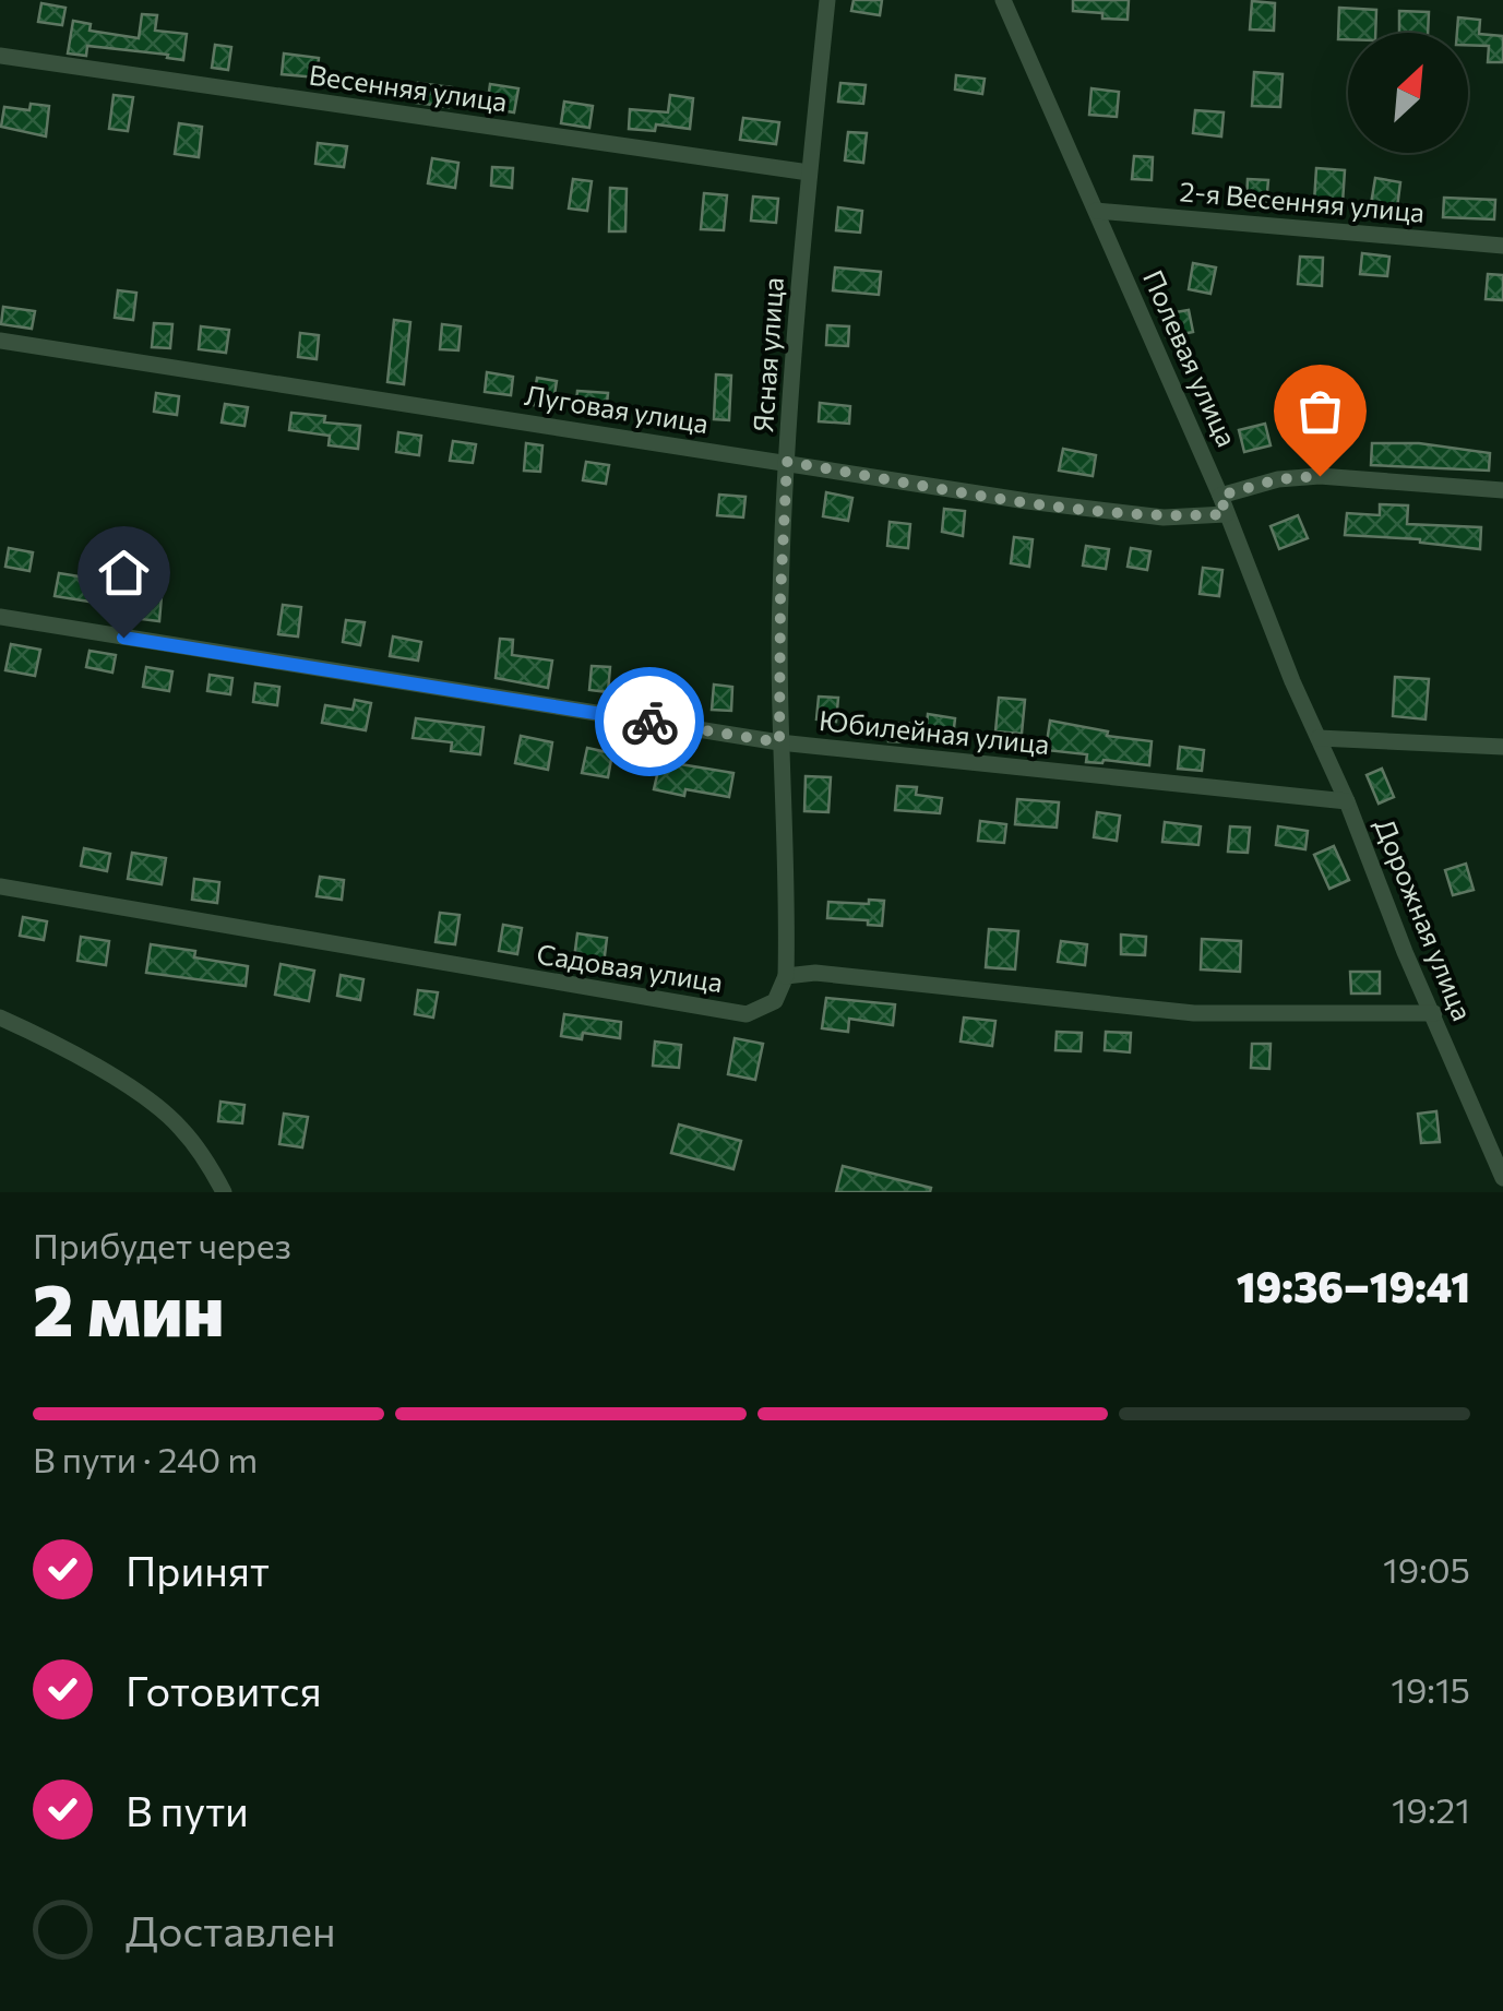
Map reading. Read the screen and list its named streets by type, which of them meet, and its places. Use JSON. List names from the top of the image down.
{
  "streets": {
    "street": [
      "Весенняя улица",
      "2-я Весенняя улица",
      "Ясная улица",
      "Полевая улица",
      "Луговая улица",
      "Юбилейная улица",
      "Дорожная улица",
      "Садовая улица"
    ]
  },
  "crossings": [
    ["Весенняя улица", "Ясная улица"],
    ["2-я Весенняя улица", "Полевая улица"],
    ["Ясная улица", "Луговая улица"],
    ["Ясная улица", "Юбилейная улица"],
    ["Ясная улица", "Садовая улица"],
    ["Полевая улица", "Луговая улица"],
    ["Полевая улица", "Юбилейная улица"],
    ["Полевая улица", "Дорожная улица"],
    ["Юбилейная улица", "Дорожная улица"]
  ],
  "north": "top right",
  "page": {
    "heading": ["2 мин", "Прибудет через", "19:36–19:41"],
    "bar": "В пути · 240 m",
    "list": [
      ["Принят", "19:05"],
      ["Готовится", "19:15"],
      ["В пути", "19:21"],
      "Доставлен"
    ]
  }
}
